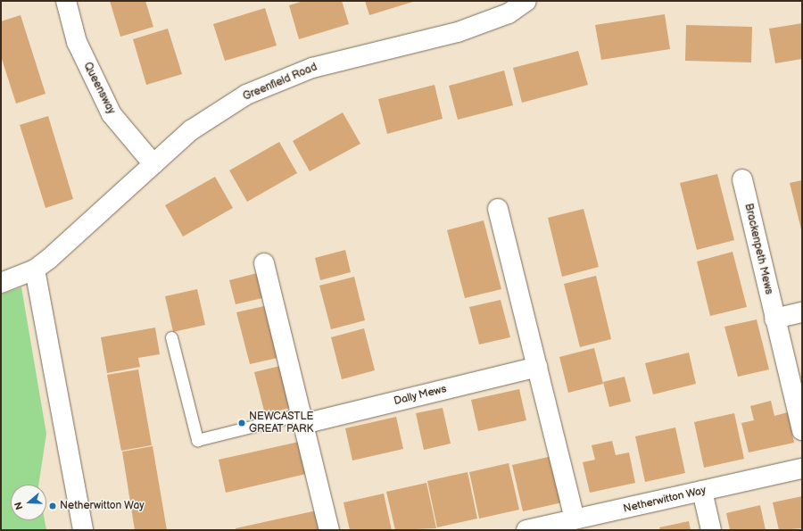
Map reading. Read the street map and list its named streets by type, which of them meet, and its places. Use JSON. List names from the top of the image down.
{
  "streets": {
    "street": [
      "Greenfield Road",
      "Queensway",
      "Brackenpeth Mews",
      "Dally Mews",
      "Netherwitton Way"
    ]
  },
  "crossings": [
    ["Greenfield Road", "Queensway"]
  ],
  "places": ["NEWCASTLE GREAT PARK", "Netherwitton Way"],
  "north": "left"
}
